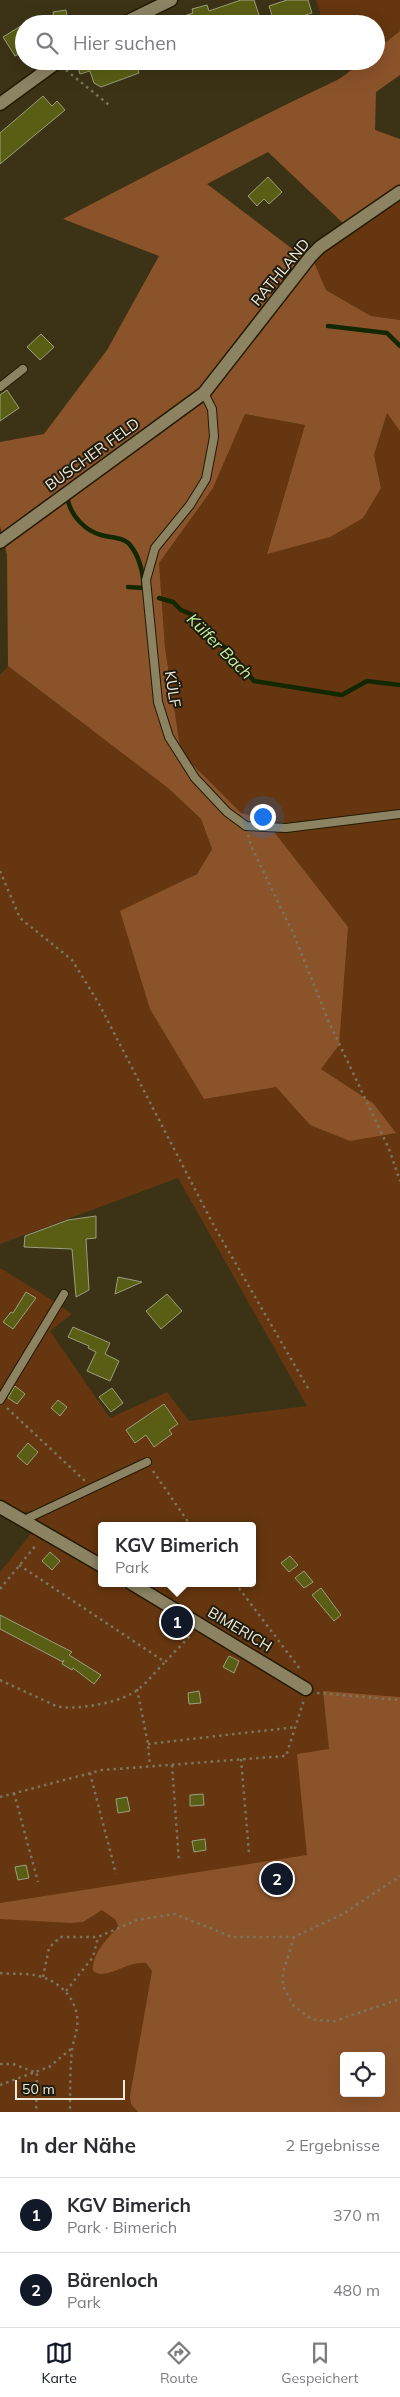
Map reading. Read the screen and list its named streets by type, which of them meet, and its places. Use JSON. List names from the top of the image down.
{
  "streets": {
    "street": ["RATHLAND", "BUSCHER FELD", "BIMERICH"],
    "lane": ["KÜLF"]
  },
  "crossings": [
    ["RATHLAND", "BUSCHER FELD"],
    ["RATHLAND", "KÜLF"],
    ["BUSCHER FELD", "KÜLF"]
  ],
  "water": ["Külfer Bach"],
  "scale_bar": "50 m",
  "page": {
    "search": "Hier suchen",
    "popup": ["KGV Bimerich", "Park"],
    "pins": ["1", "2"],
    "scale": "50 m",
    "heading": ["In der Nähe", "2 Ergebnisse"],
    "list": [
      {
        "mark": "1",
        "name": "KGV Bimerich",
        "note": "Park · Bimerich",
        "value": "370 m"
      },
      {
        "mark": "2",
        "name": "Bärenloch",
        "note": "Park",
        "value": "480 m"
      }
    ],
    "nav": ["Karte", "Route", "Gespeichert"]
  }
}
